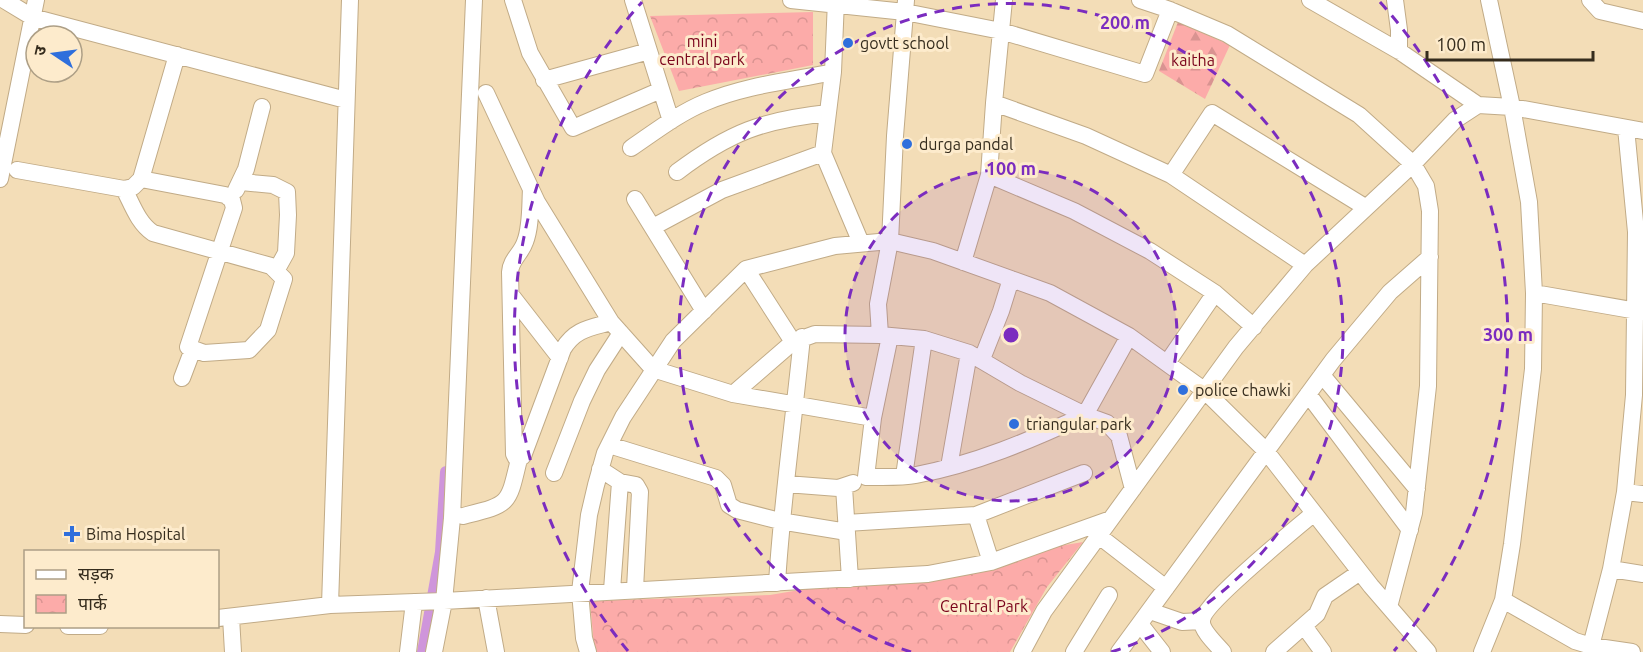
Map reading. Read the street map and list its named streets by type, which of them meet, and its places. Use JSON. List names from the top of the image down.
{
  "parks": ["mini central park", "kaitha", "Central Park"],
  "places": {
    "other": [
      "govtt school",
      "durga pandal",
      "police chawki",
      "triangular park"
    ],
    "health": ["Bima Hospital"]
  },
  "legend": ["सड़क", "पार्क"],
  "scale_bar": "100 m",
  "north": "left",
  "rings": ["200 m", "100 m", "300 m"]
}
